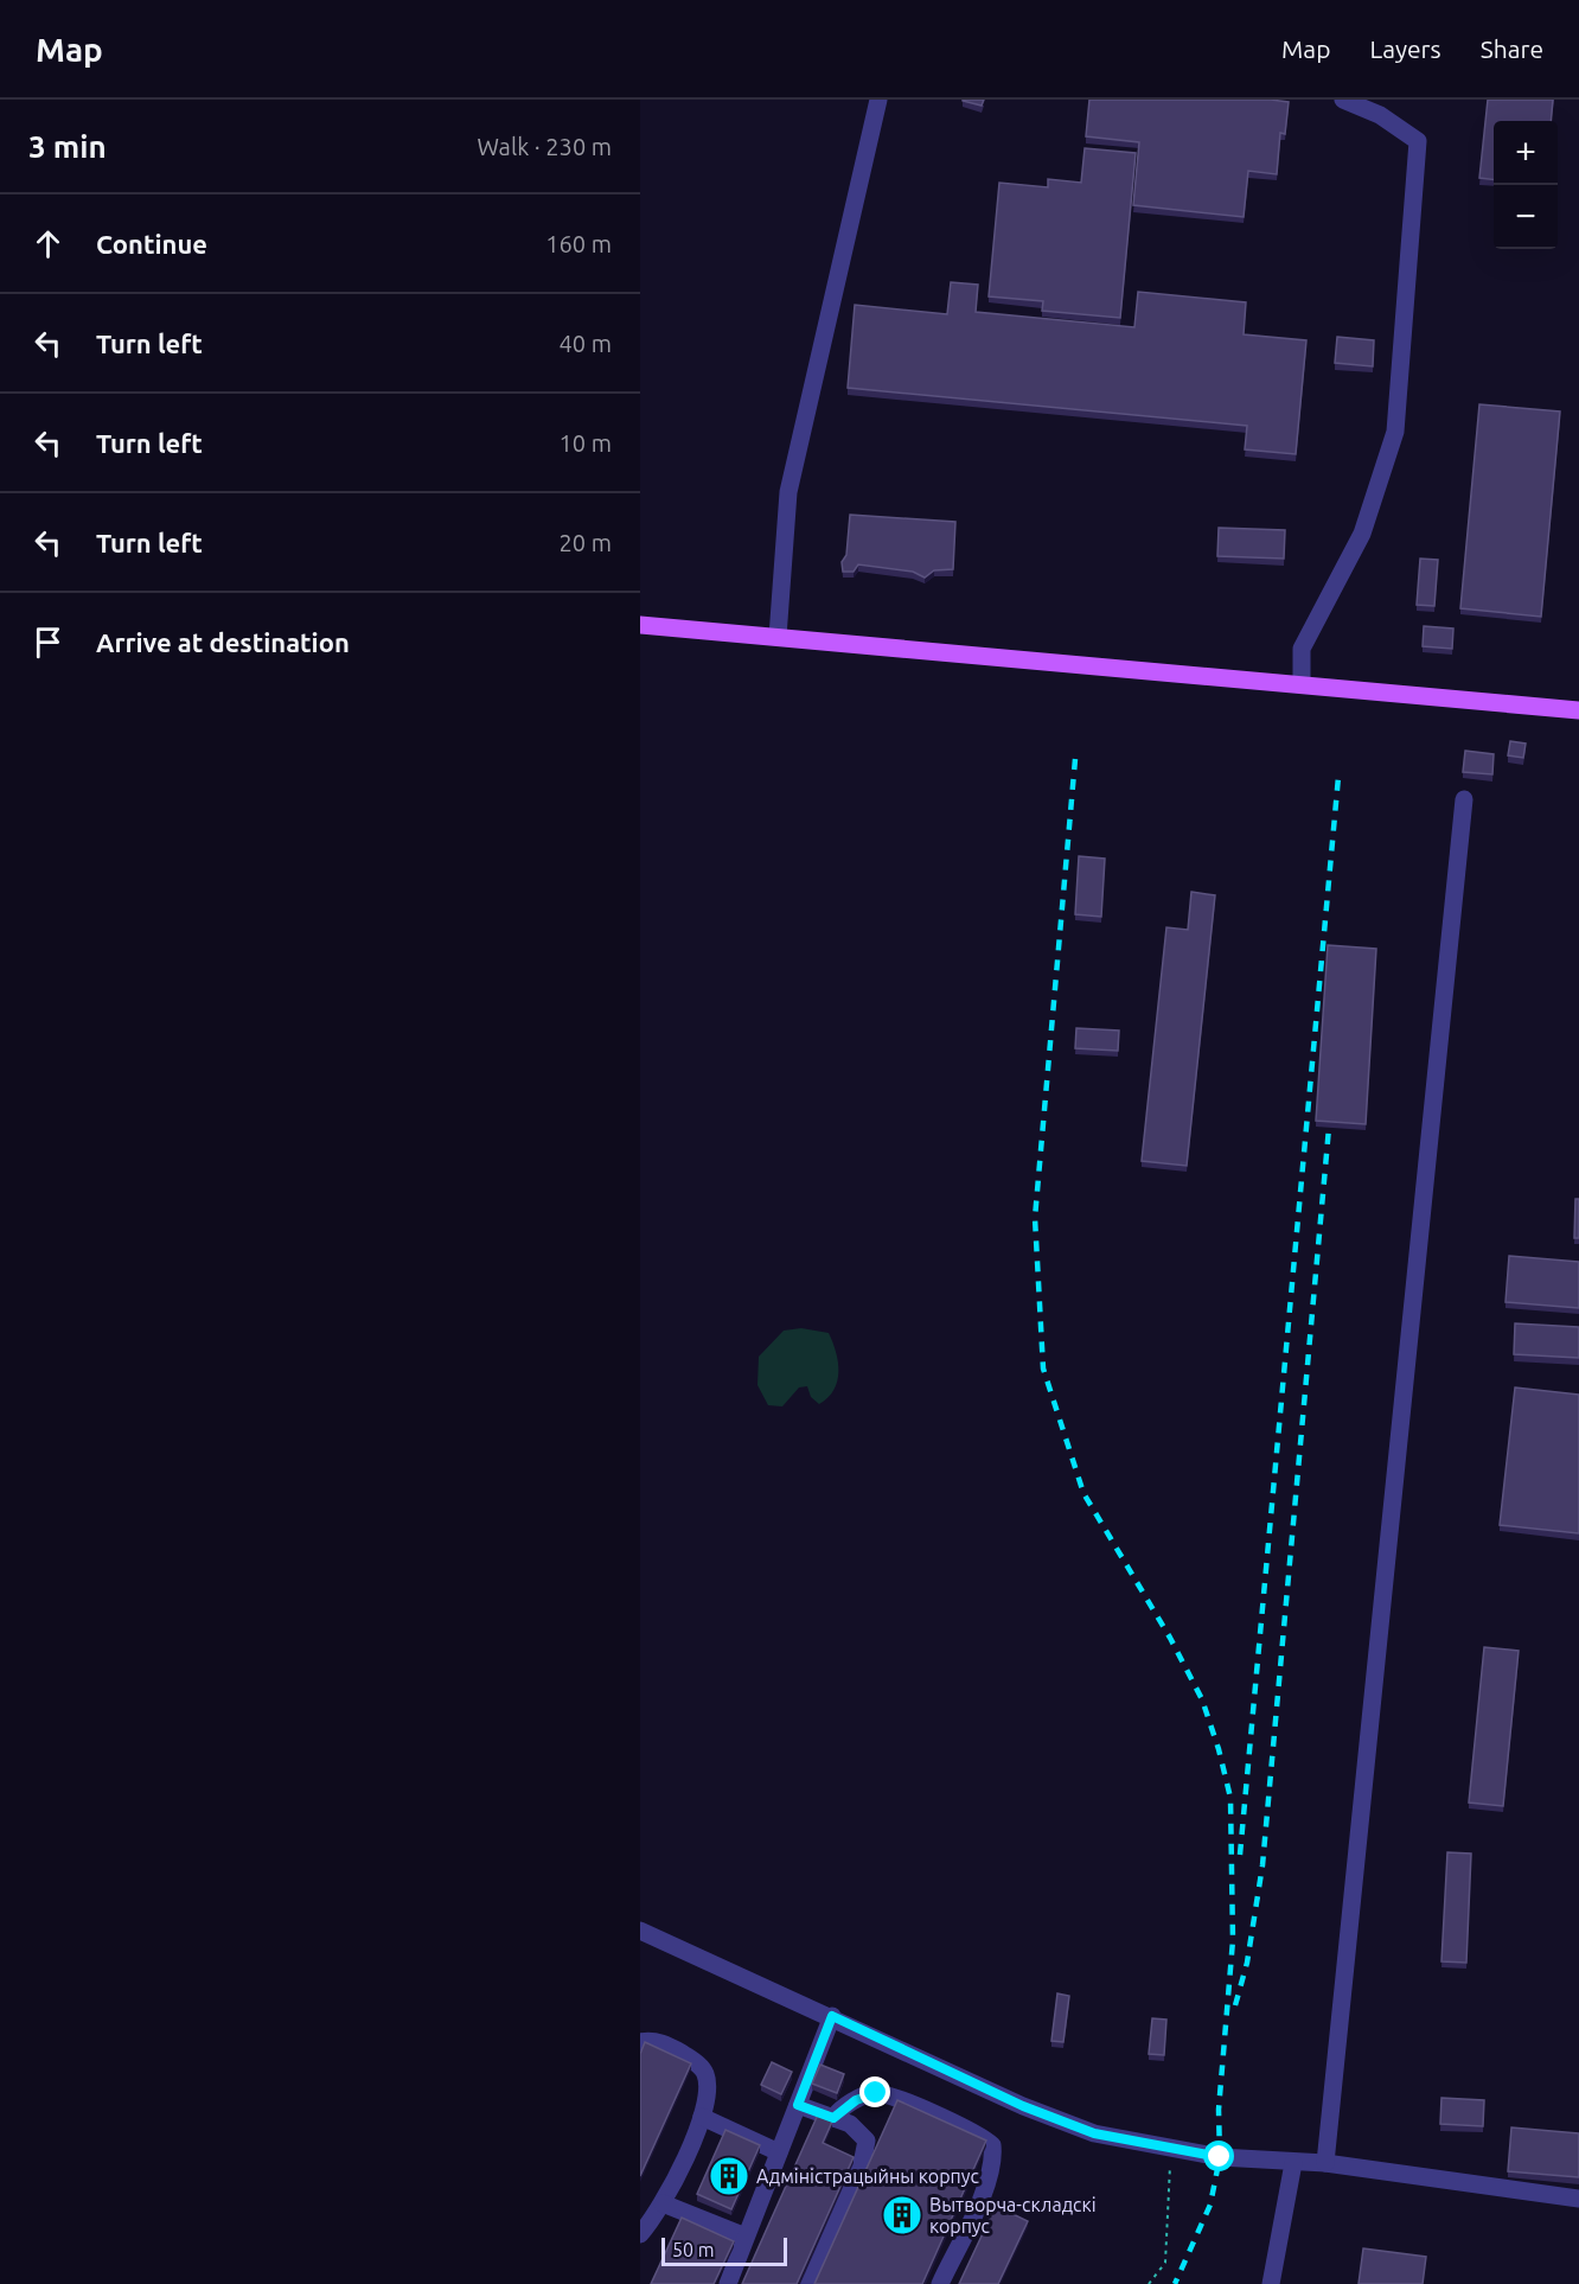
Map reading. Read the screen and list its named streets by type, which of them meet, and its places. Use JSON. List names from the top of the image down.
{
  "places": {
    "building": ["Адміністрацыйны корпус", "Вытворча-складскі корпус"]
  },
  "scale_bar": "50 m",
  "page": {
    "header": "Map",
    "nav": ["Map", "Layers", "Share"],
    "heading": ["3 min", "Walk · 230 m"],
    "map_buttons": ["+", "−"],
    "list": [
      ["Continue", "160 m"],
      ["Turn left", "40 m"],
      ["Turn left", "10 m"],
      ["Turn left", "20 m"],
      "Arrive at destination"
    ],
    "scale": "50 m"
  }
}
